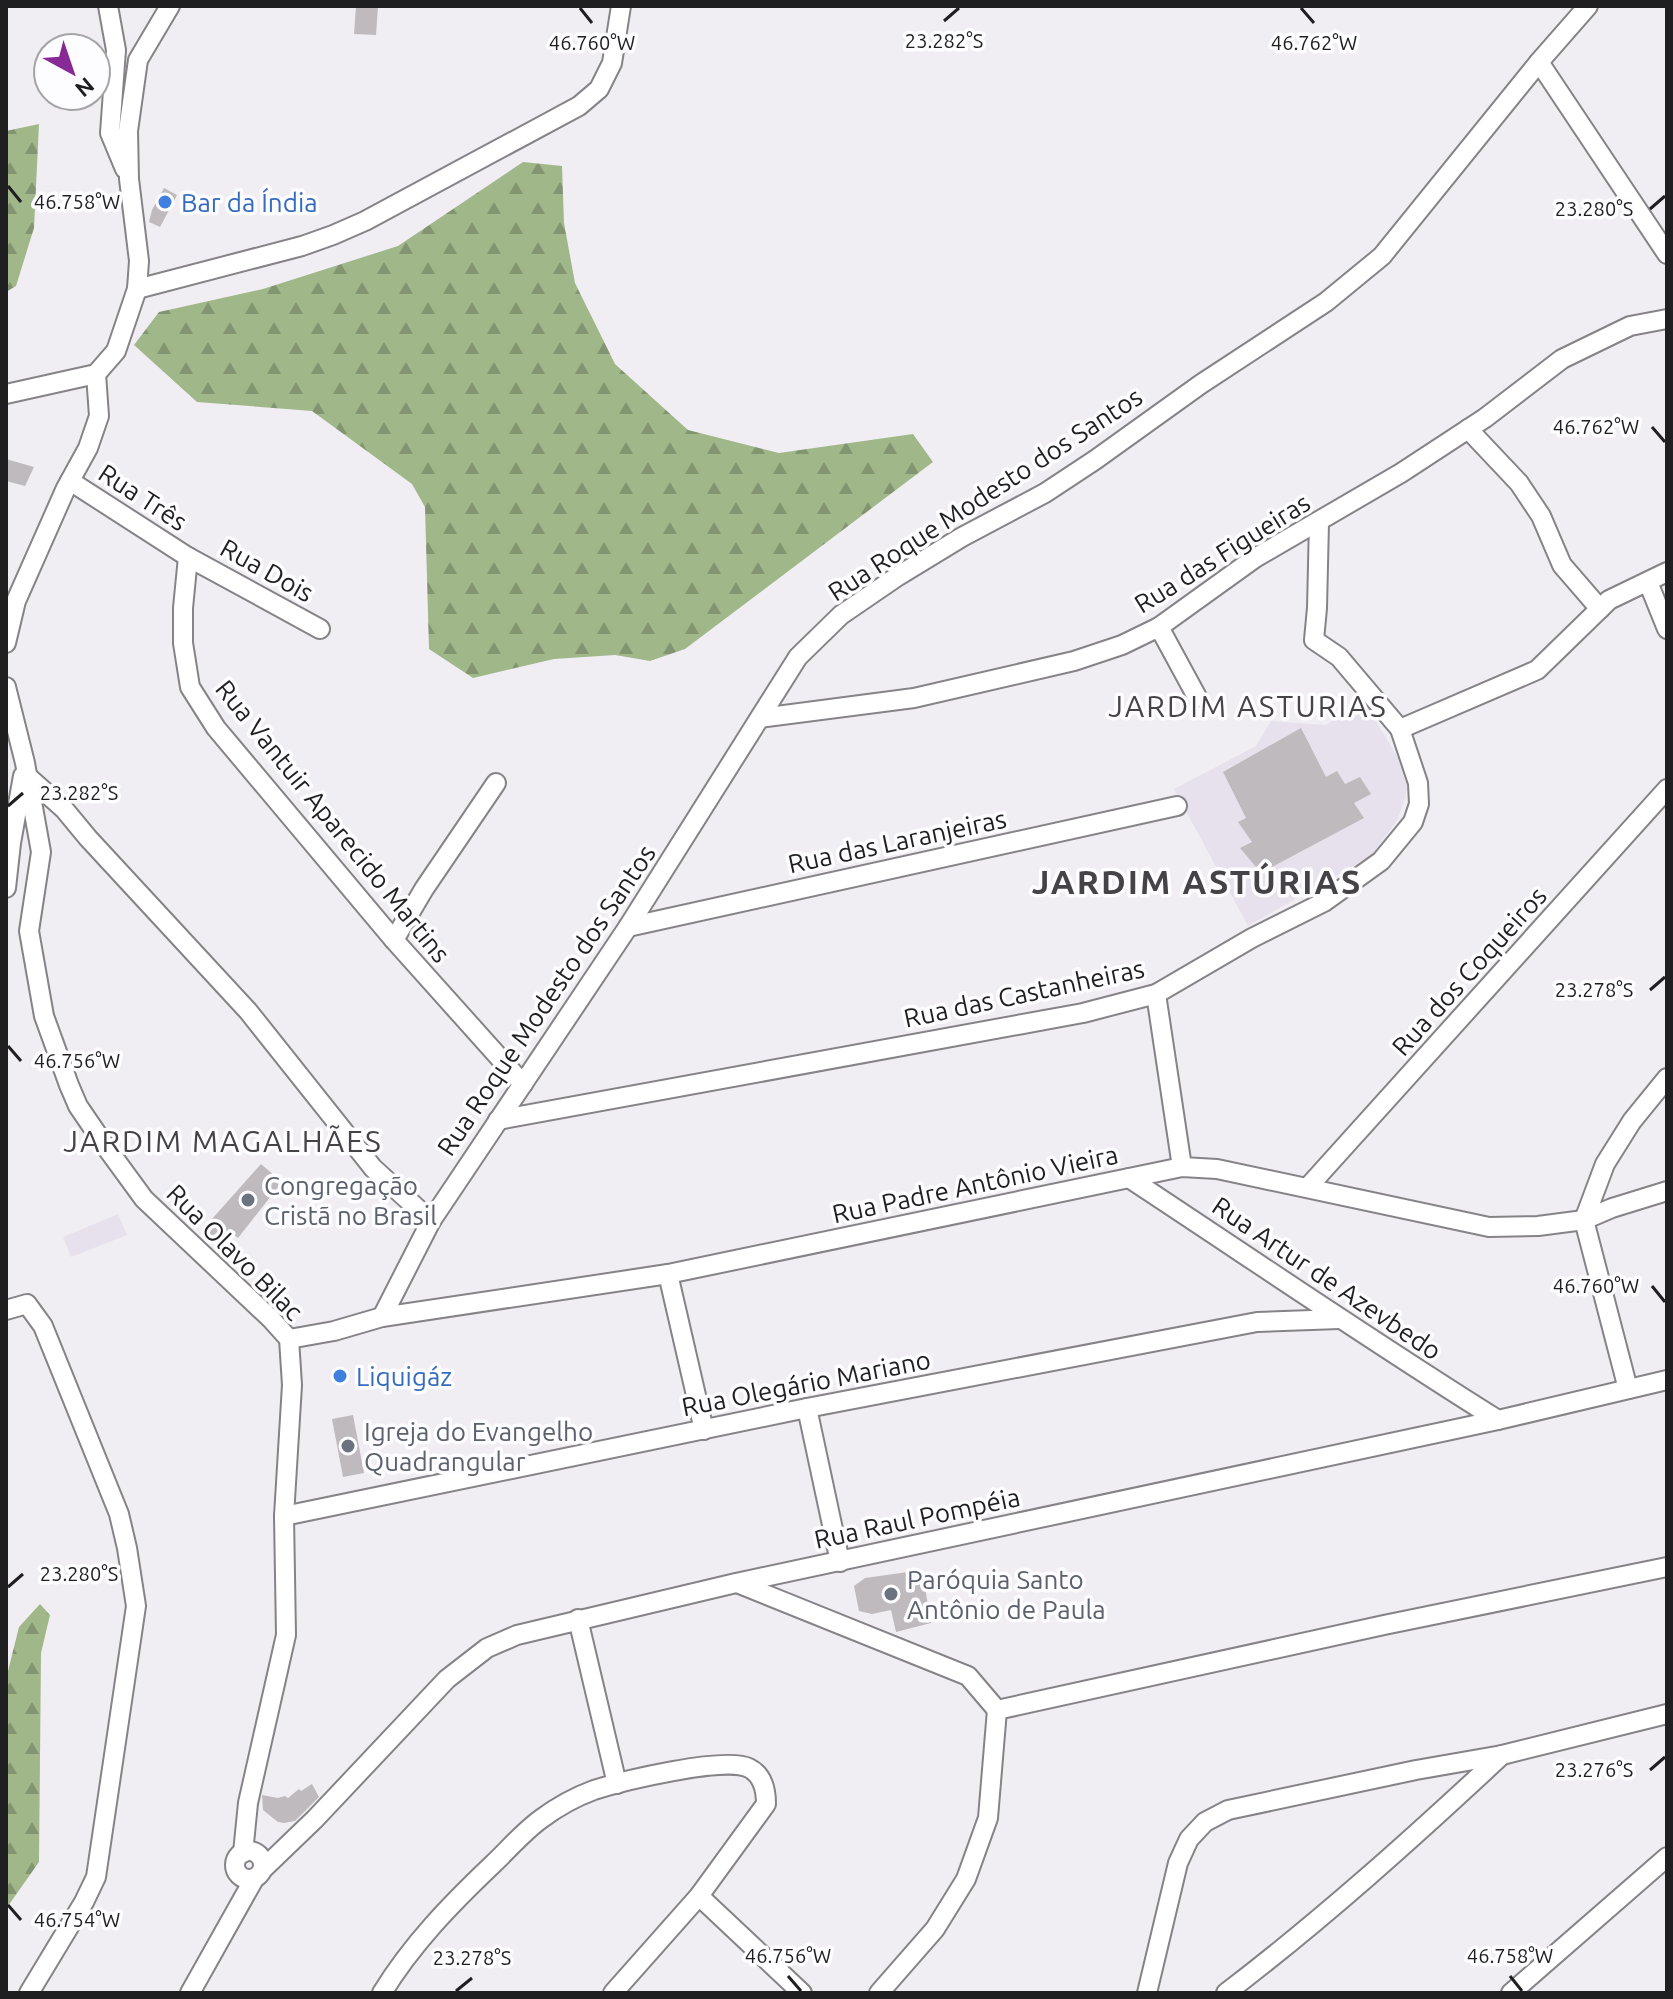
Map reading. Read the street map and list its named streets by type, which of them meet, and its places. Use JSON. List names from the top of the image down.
{
  "streets": {
    "street": [
      "Rua Roque Modesto dos Santos",
      "Rua Três",
      "Rua das Figueiras",
      "Rua Dois",
      "Rua Vantuir Aparecido Martins",
      "Rua das Laranjeiras",
      "Rua dos Coqueiros",
      "Rua das Castanheiras",
      "Rua Padre Antônio Vieira",
      "Rua Olavo Bilac",
      "Rua Artur de Azevbedo",
      "Rua Olegário Mariano",
      "Rua Raul Pompéia"
    ]
  },
  "crossings": [
    ["Rua Roque Modesto dos Santos", "Rua das Figueiras"],
    ["Rua Roque Modesto dos Santos", "Rua Vantuir Aparecido Martins"],
    ["Rua Roque Modesto dos Santos", "Rua das Laranjeiras"],
    ["Rua Roque Modesto dos Santos", "Rua das Castanheiras"],
    ["Rua Roque Modesto dos Santos", "Rua Padre Antônio Vieira"],
    ["Rua Três", "Rua Dois"],
    ["Rua Três", "Rua Vantuir Aparecido Martins"],
    ["Rua das Figueiras", "Rua das Castanheiras"],
    ["Rua Dois", "Rua Vantuir Aparecido Martins"],
    ["Rua dos Coqueiros", "Rua Padre Antônio Vieira"],
    ["Rua Padre Antônio Vieira", "Rua Olavo Bilac"],
    ["Rua Padre Antônio Vieira", "Rua Artur de Azevbedo"],
    ["Rua Olavo Bilac", "Rua Olegário Mariano"],
    ["Rua Olavo Bilac", "Rua Raul Pompéia"],
    ["Rua Artur de Azevbedo", "Rua Olegário Mariano"],
    ["Rua Artur de Azevbedo", "Rua Raul Pompéia"]
  ],
  "districts": ["JARDIM ASTURIAS", "JARDIM ASTÚRIAS", "JARDIM MAGALHÃES"],
  "places": [
    "Bar da Índia",
    "Congregação Cristã no Brasil",
    "Liquigáz",
    "Igreja do Evangelho Quadrangular",
    "Paróquia Santo Antônio de Paula"
  ],
  "north": "bottom right",
  "coordinates": [
    "23.282°S",
    "46.760°W",
    "46.762°W",
    "46.758°W",
    "23.280°S",
    "23.278°S",
    "46.756°W",
    "23.276°S",
    "46.754°W"
  ]
}
